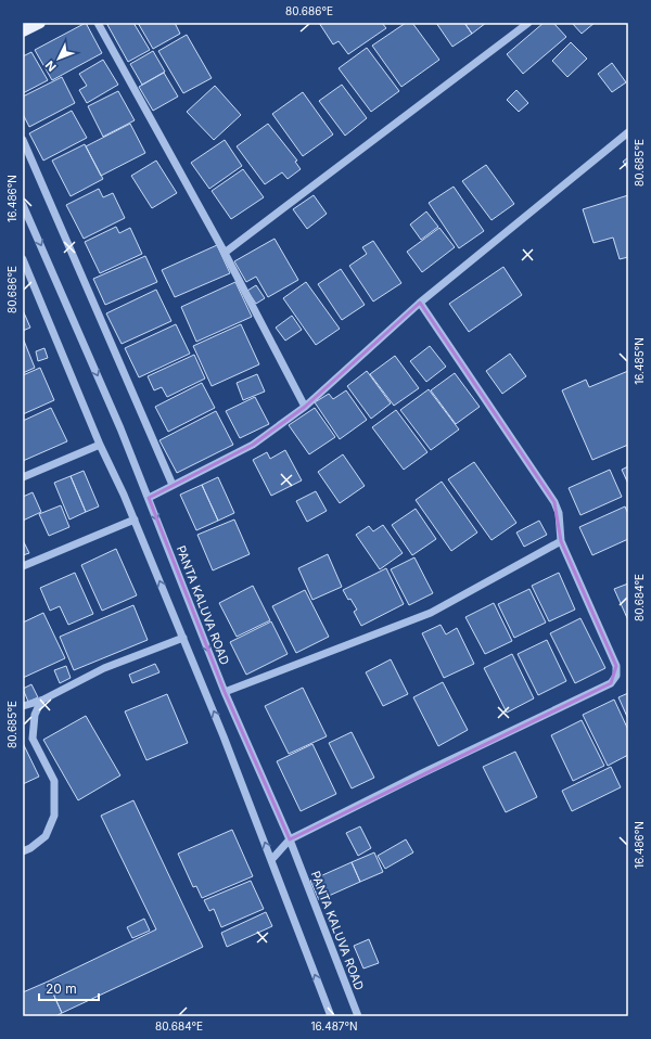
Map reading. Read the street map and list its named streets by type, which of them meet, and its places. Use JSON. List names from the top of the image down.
{
  "streets": {
    "street": ["PANTA KALUVA ROAD"]
  },
  "scale_bar": "20 m",
  "north": "bottom left",
  "coordinates": [
    "80.686°E",
    "80.685°E",
    "16.486°N",
    "16.485°N",
    "80.684°E",
    "16.487°N"
  ]
}
